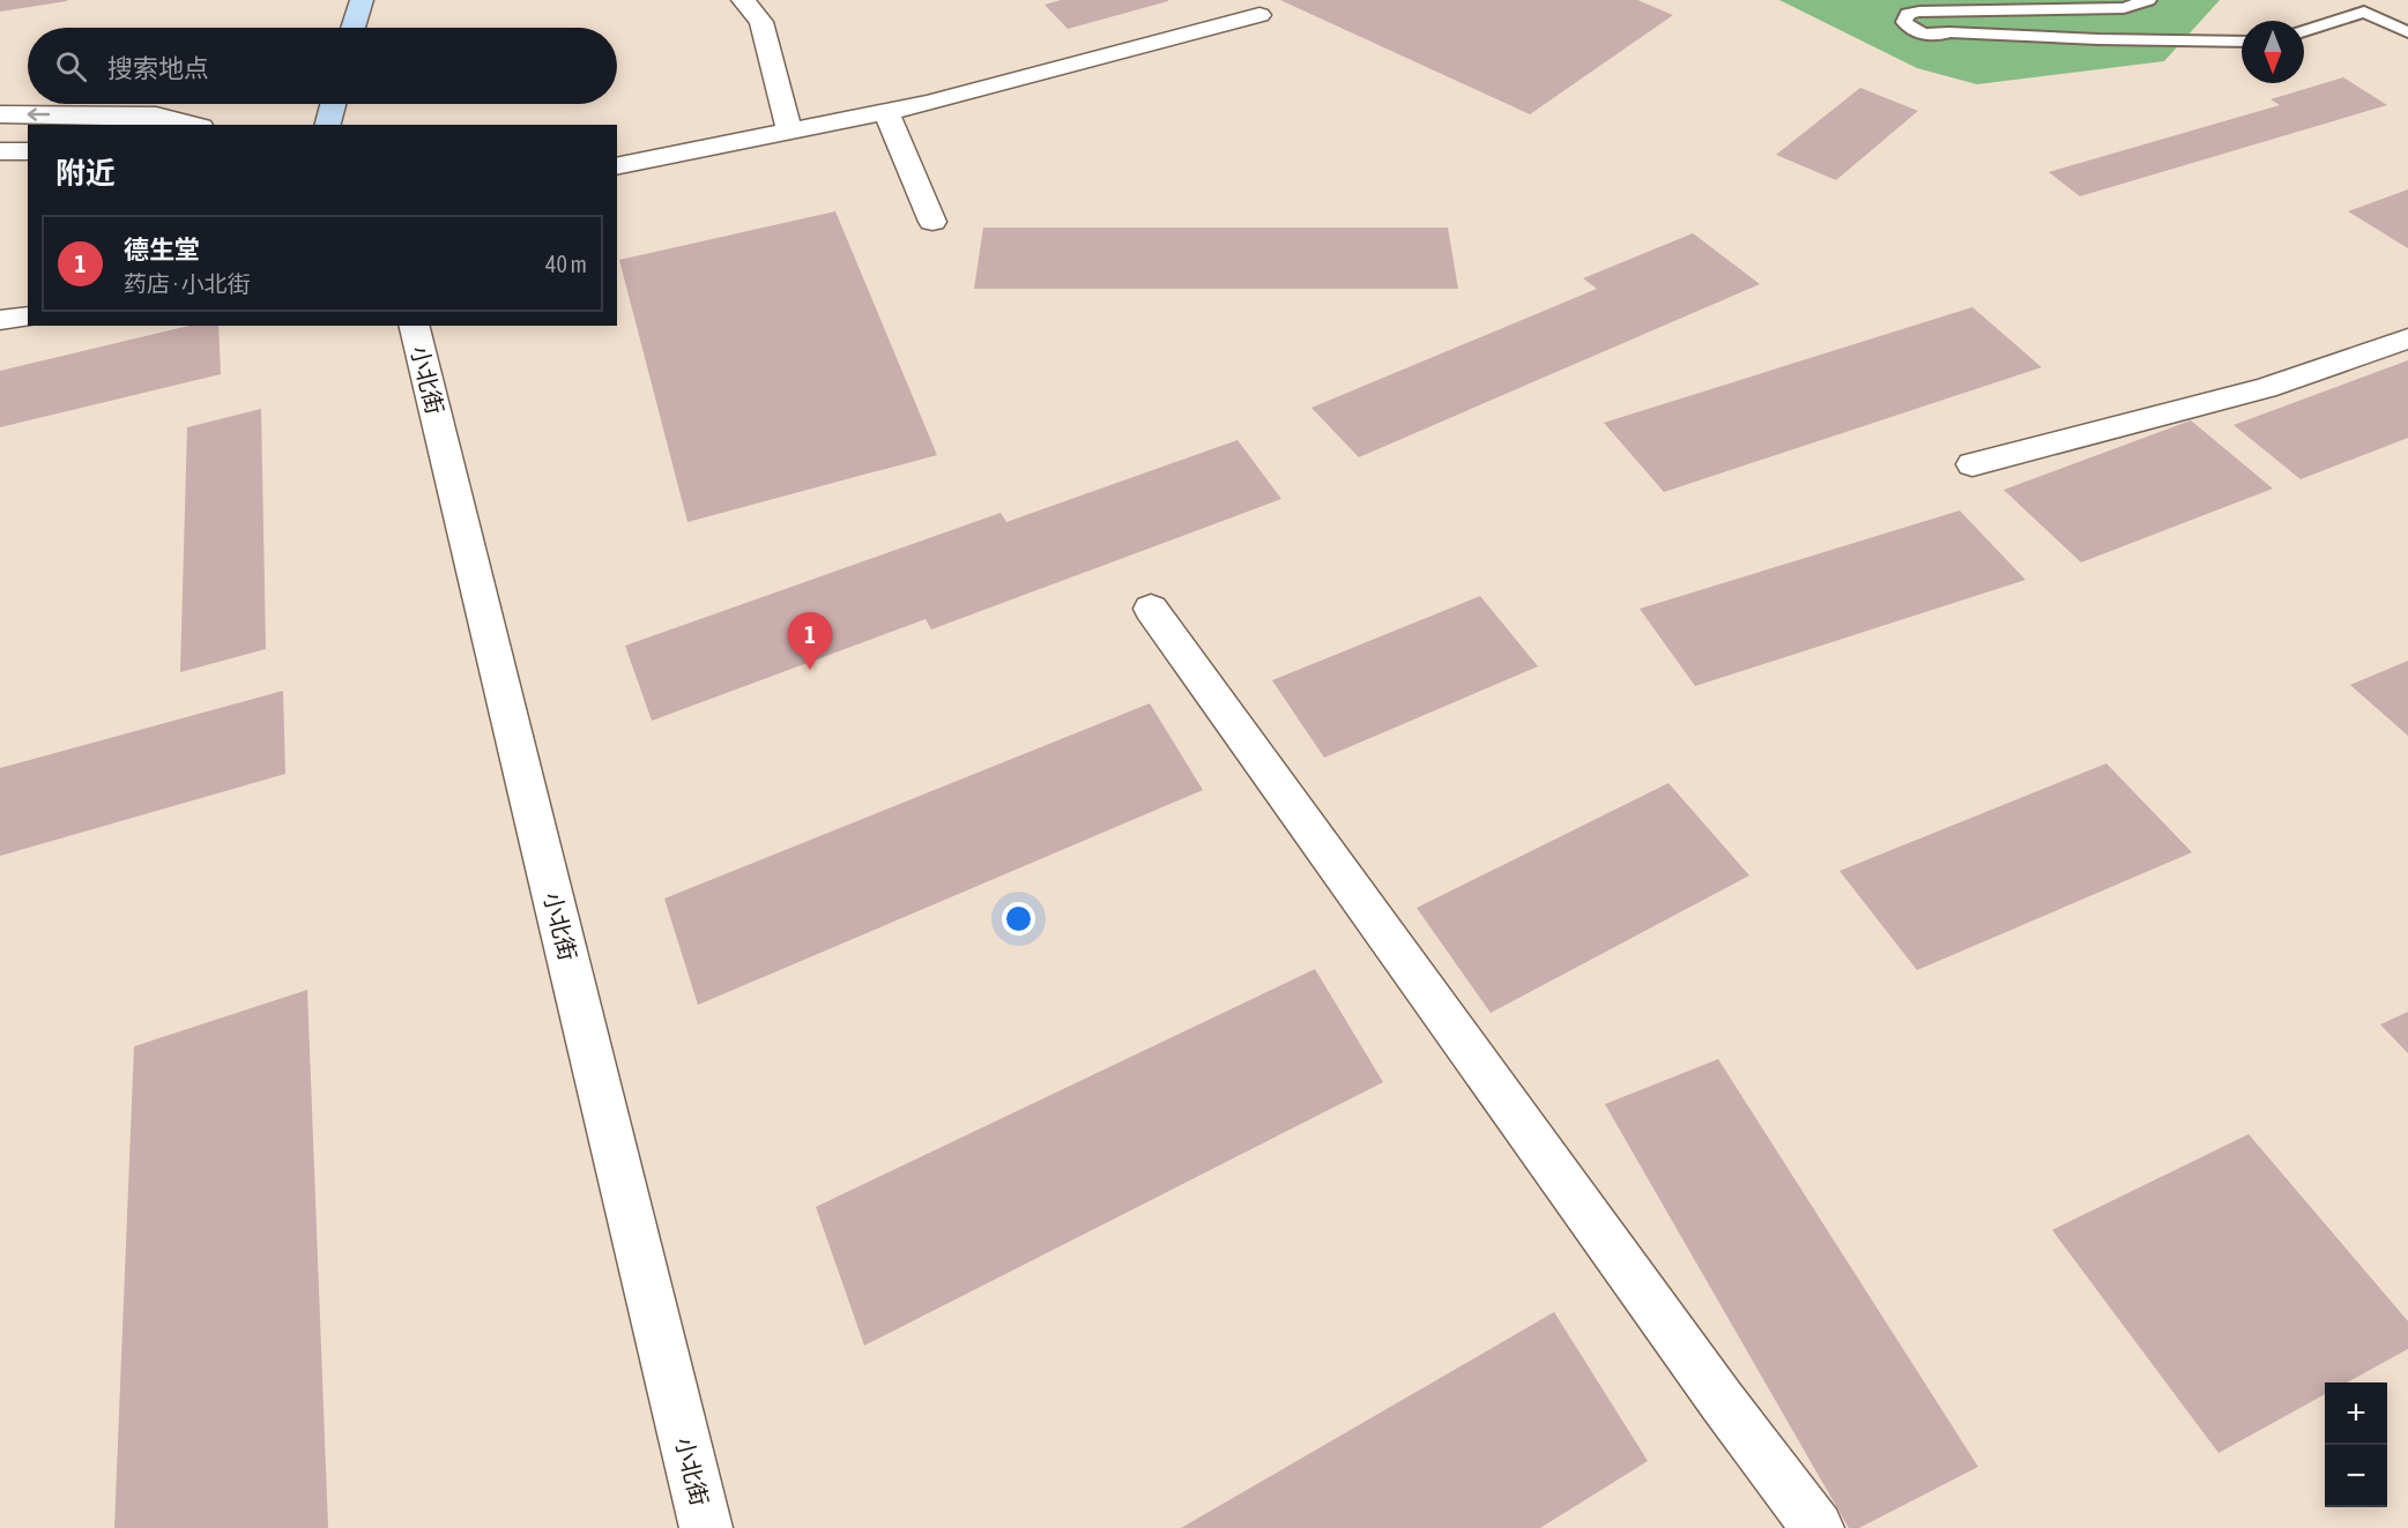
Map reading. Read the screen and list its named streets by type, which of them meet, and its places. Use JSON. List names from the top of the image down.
{
  "streets": {
    "street": ["小北街"]
  },
  "north": "bottom",
  "page": {
    "search": "搜索地点",
    "heading": "附近",
    "list": [
      {
        "mark": "1",
        "name": "德生堂",
        "note": "药店 · 小北街",
        "value": "40 m"
      }
    ],
    "pins": "1",
    "map_buttons": ["+", "−"]
  }
}
